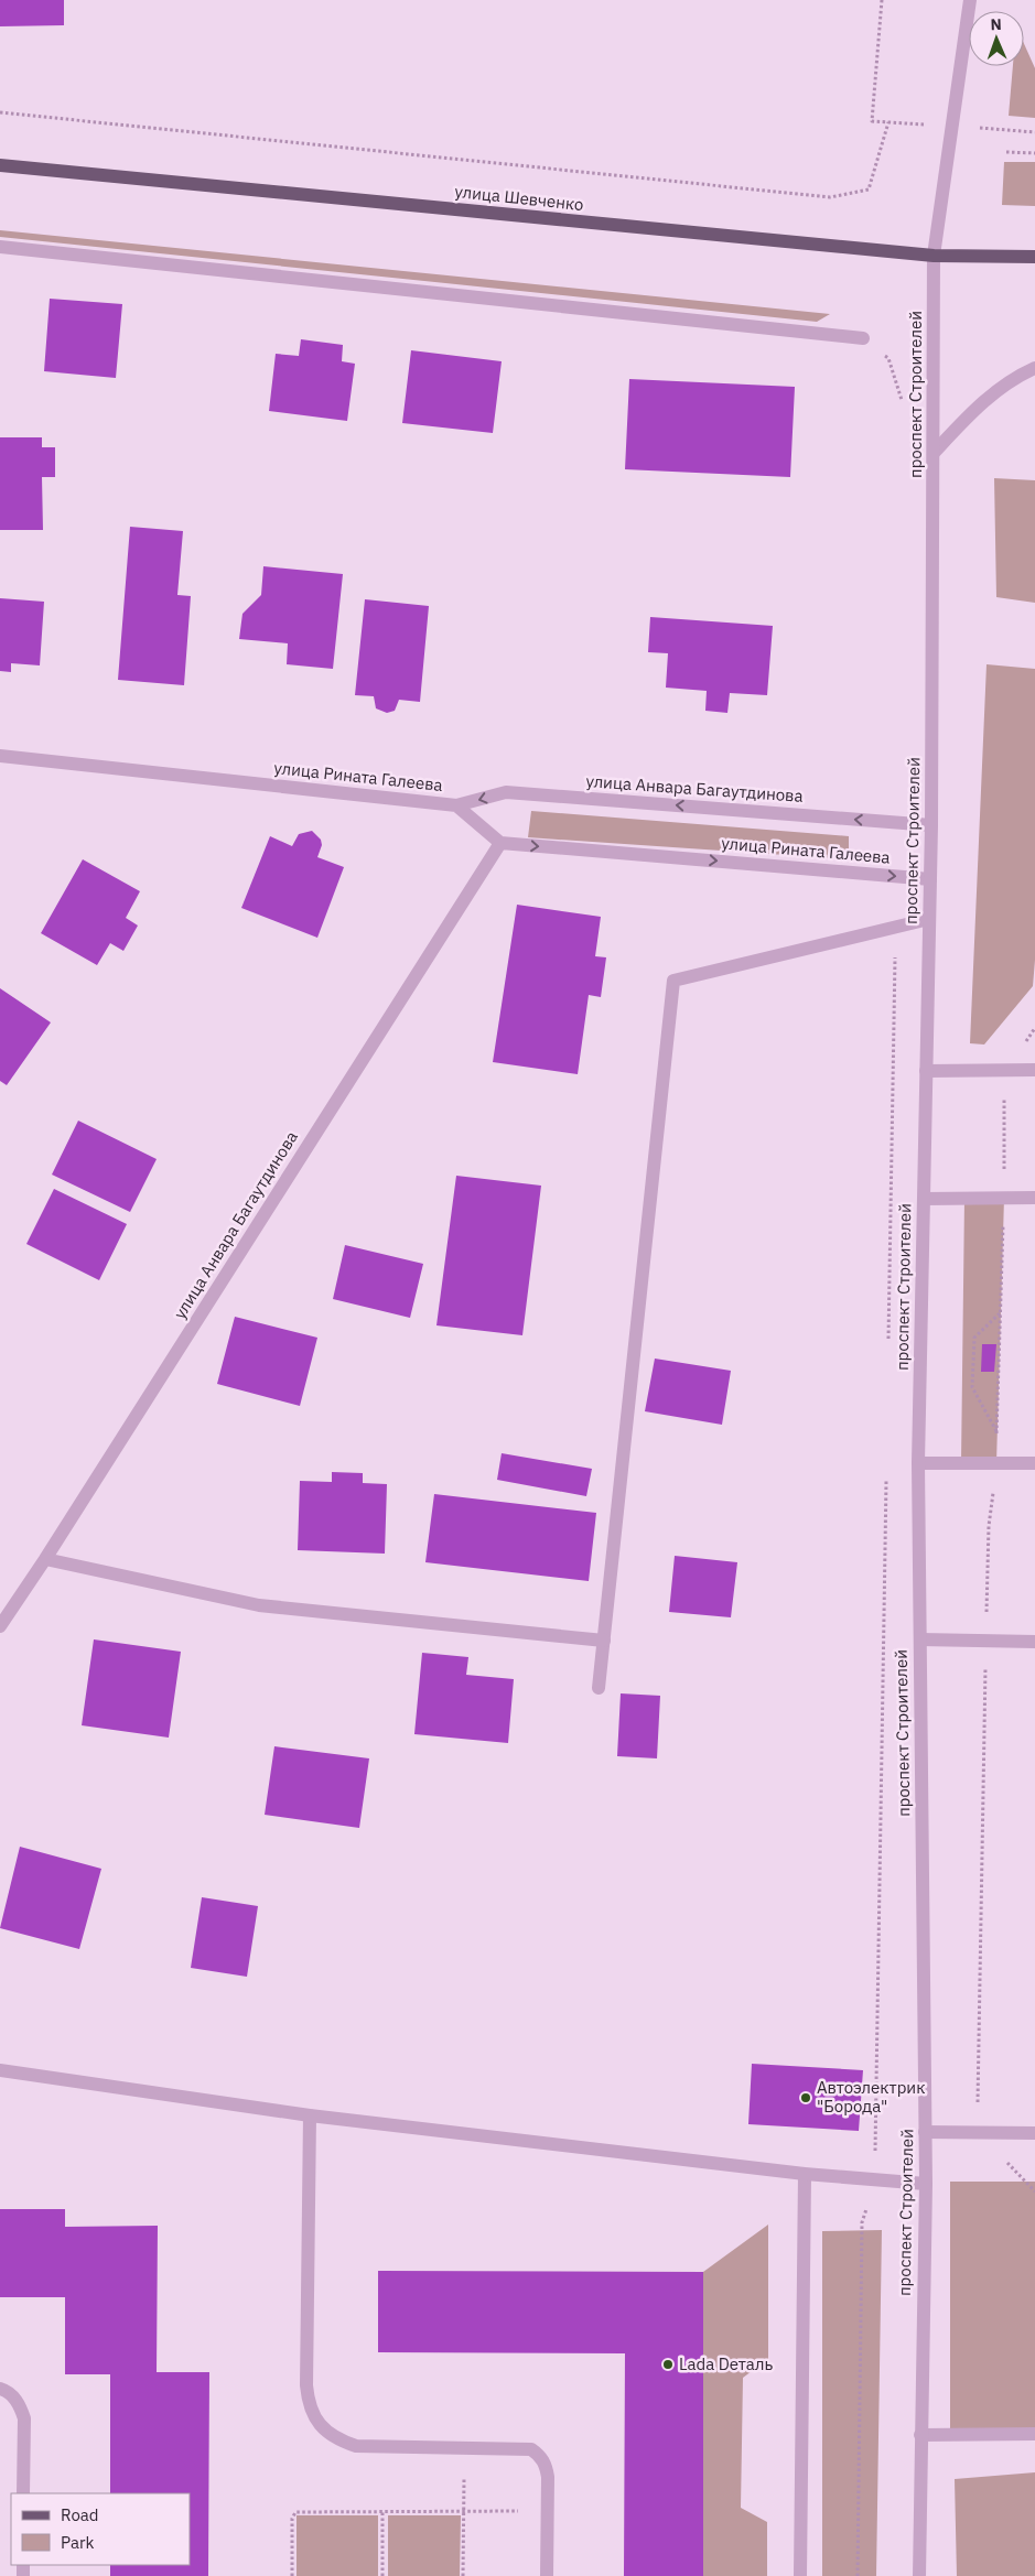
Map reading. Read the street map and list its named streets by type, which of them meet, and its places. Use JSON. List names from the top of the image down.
{
  "streets": {
    "main road": ["улица Шевченко"],
    "street": ["проспект Строителей", "улица Рината Галеева", "улица Анвара Багаутдинова"]
  },
  "crossings": [
    ["улица Шевченко", "проспект Строителей"],
    ["проспект Строителей", "улица Рината Галеева"],
    ["проспект Строителей", "улица Анвара Багаутдинова"],
    ["улица Рината Галеева", "улица Анвара Багаутдинова"]
  ],
  "one_way": ["улица Рината Галеева"],
  "places": ["Автоэлектрик \"Борода\"", "Lada Dеталь"],
  "legend": ["Road", "Park"],
  "north": "top"
}
